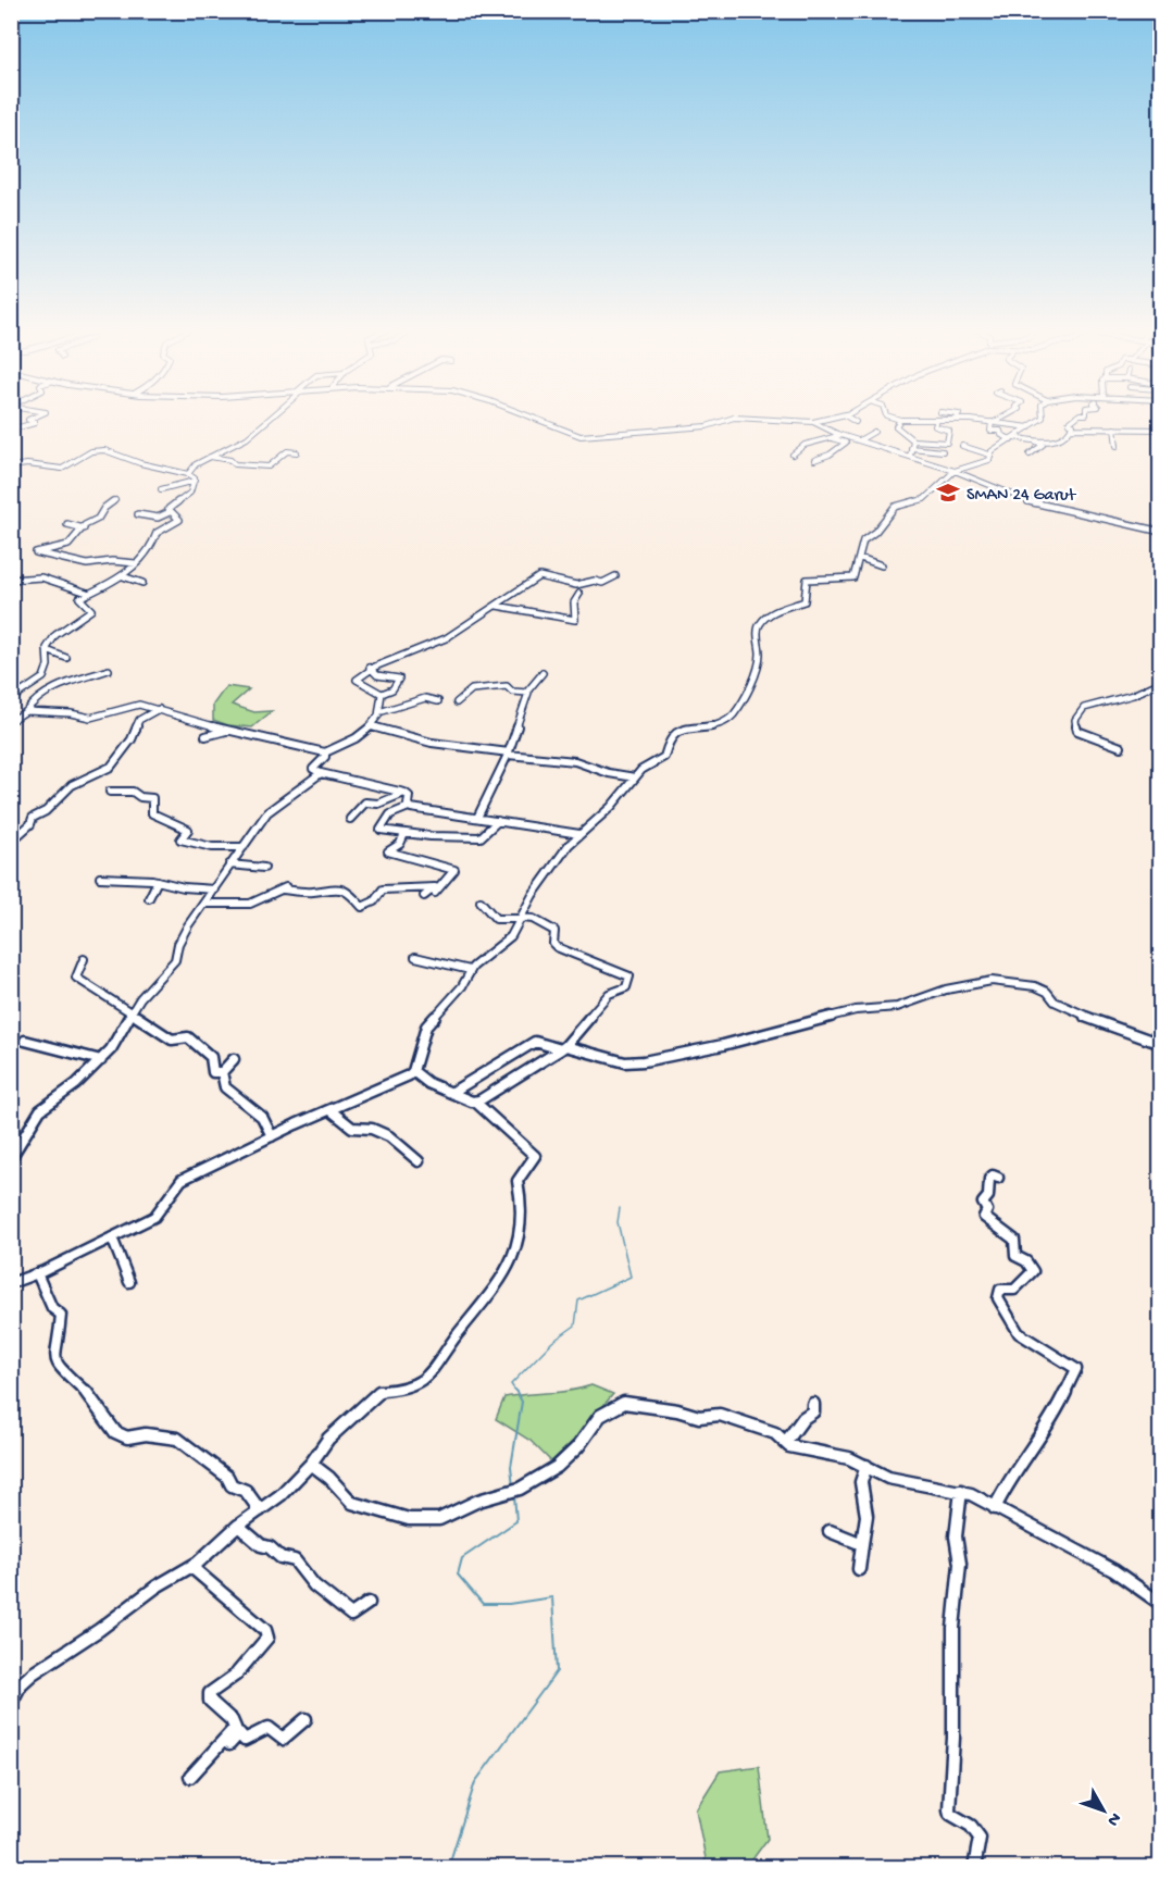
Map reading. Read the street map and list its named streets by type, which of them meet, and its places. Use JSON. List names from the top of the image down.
{
  "places": {
    "school or university": ["SMAN 24 Garut"]
  },
  "north": "bottom right"
}
